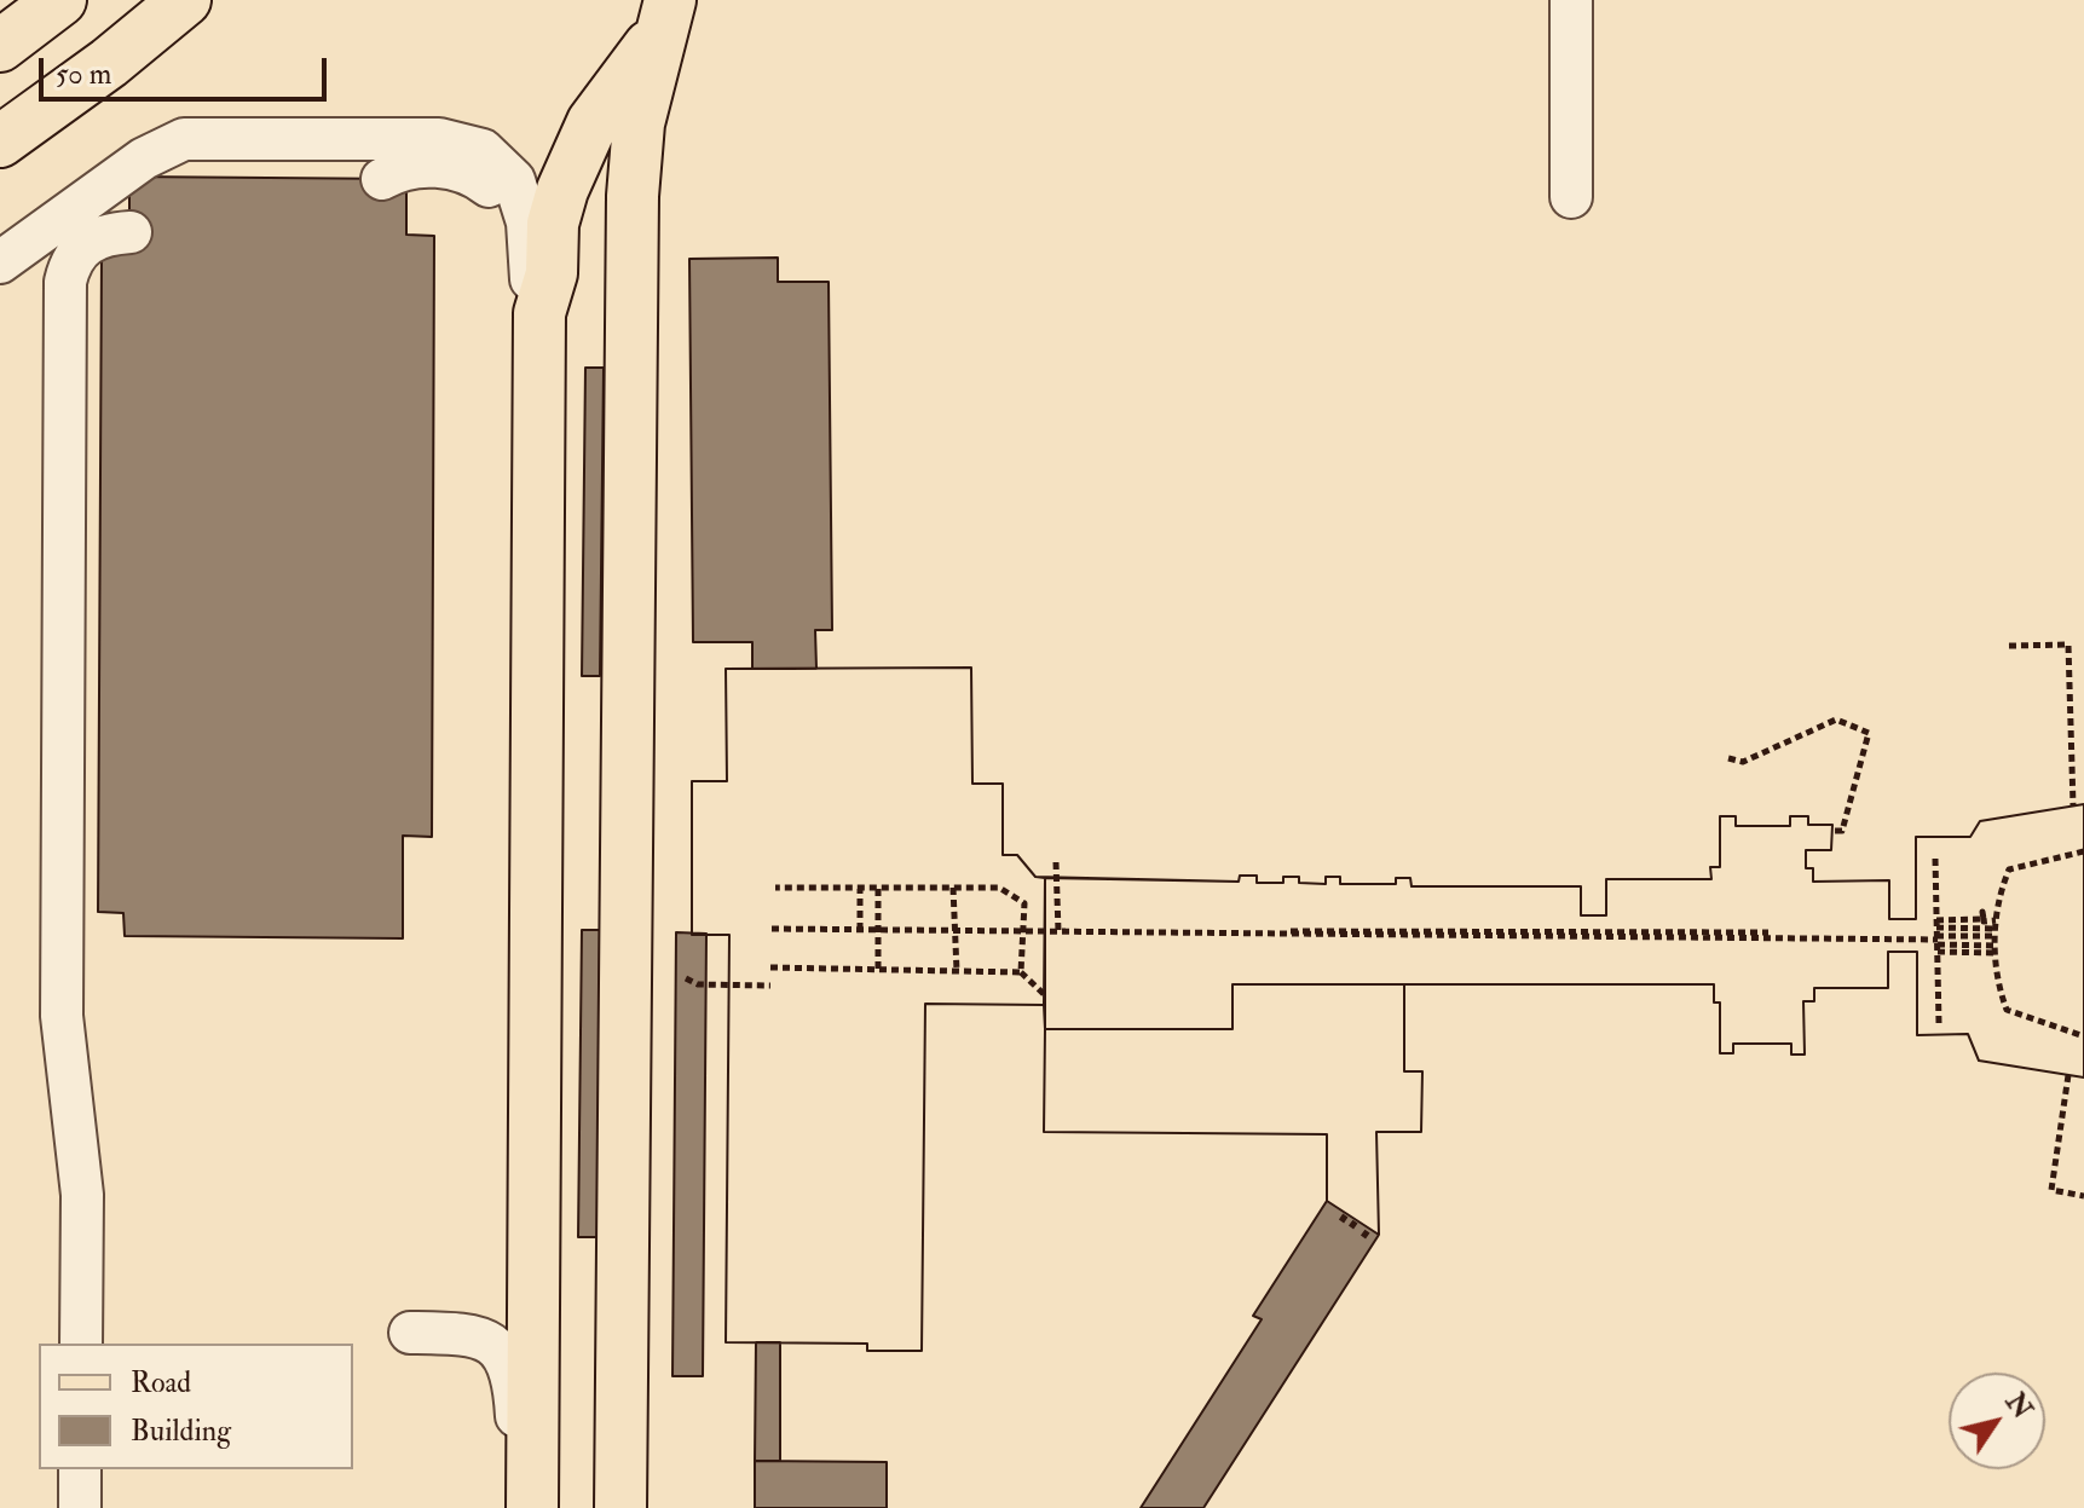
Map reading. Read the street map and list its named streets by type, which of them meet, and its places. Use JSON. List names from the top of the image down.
{
  "legend": ["Road", "Building"],
  "scale_bar": "50 m",
  "north": "top right"
}
